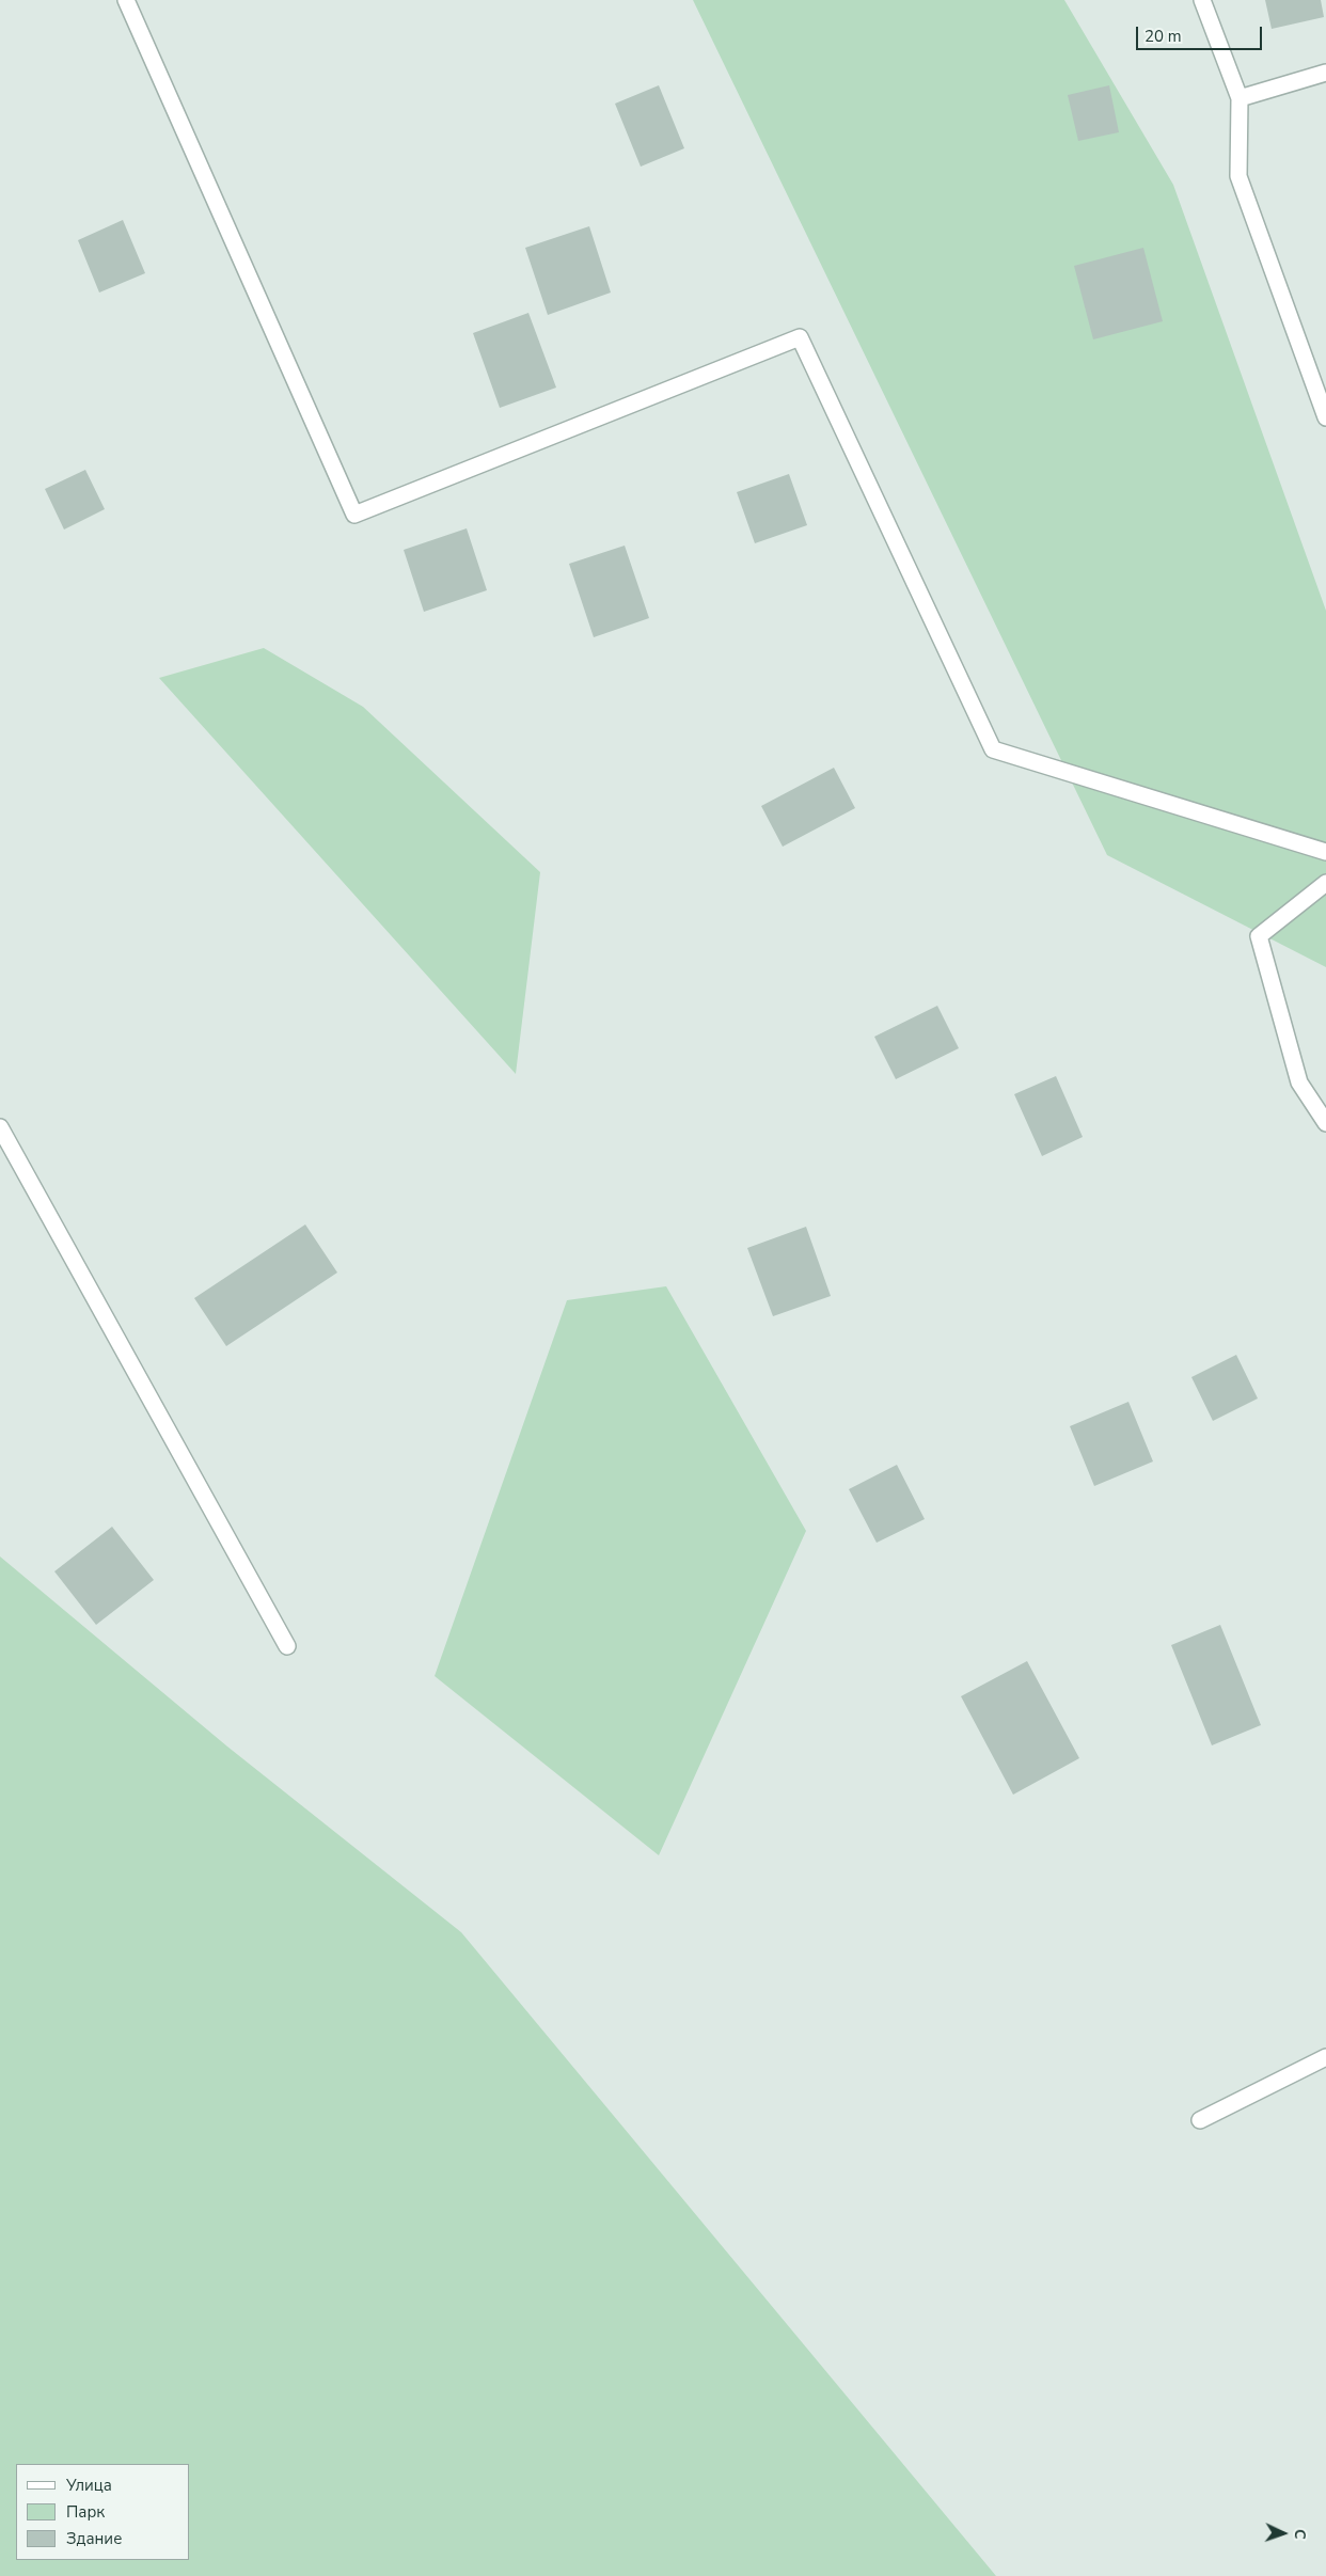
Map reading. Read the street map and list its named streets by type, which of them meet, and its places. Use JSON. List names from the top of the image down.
{
  "legend": ["Улица", "Парк", "Здание"],
  "scale_bar": "20 m",
  "north": "right"
}
